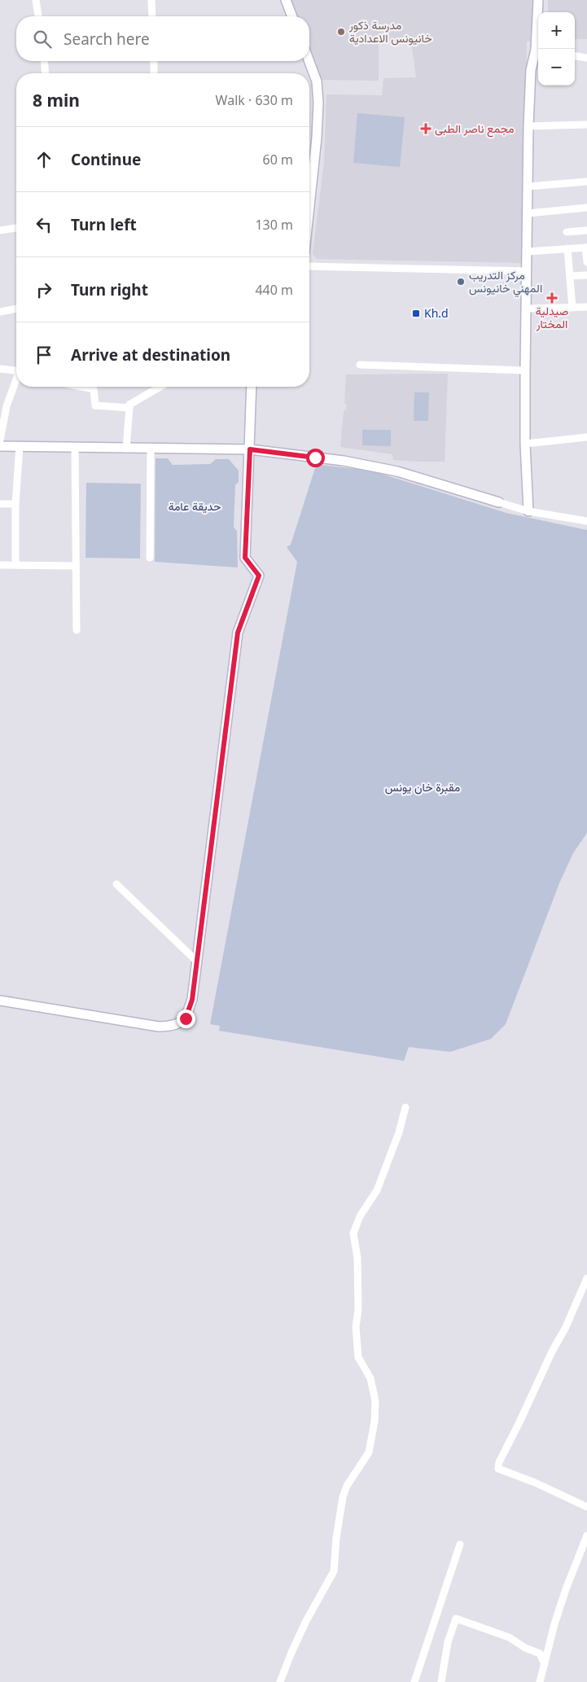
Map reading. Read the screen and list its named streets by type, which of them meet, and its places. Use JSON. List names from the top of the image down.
{
  "parks": ["حديقة عامة", "مقبرة خان يونس"],
  "places": {
    "other": ["مدرسة ذكور خانيونس الاعدادية", "مركز التدريب المهني خانيونس"],
    "health": ["مجمع ناصر الطبى", "صيدلية المختار"],
    "transit": ["Kh.d"]
  },
  "page": {
    "map_buttons": ["+", "−"],
    "search": "Search here",
    "heading": ["8 min", "Walk · 630 m"],
    "list": [
      ["Continue", "60 m"],
      ["Turn left", "130 m"],
      ["Turn right", "440 m"],
      "Arrive at destination"
    ]
  }
}
